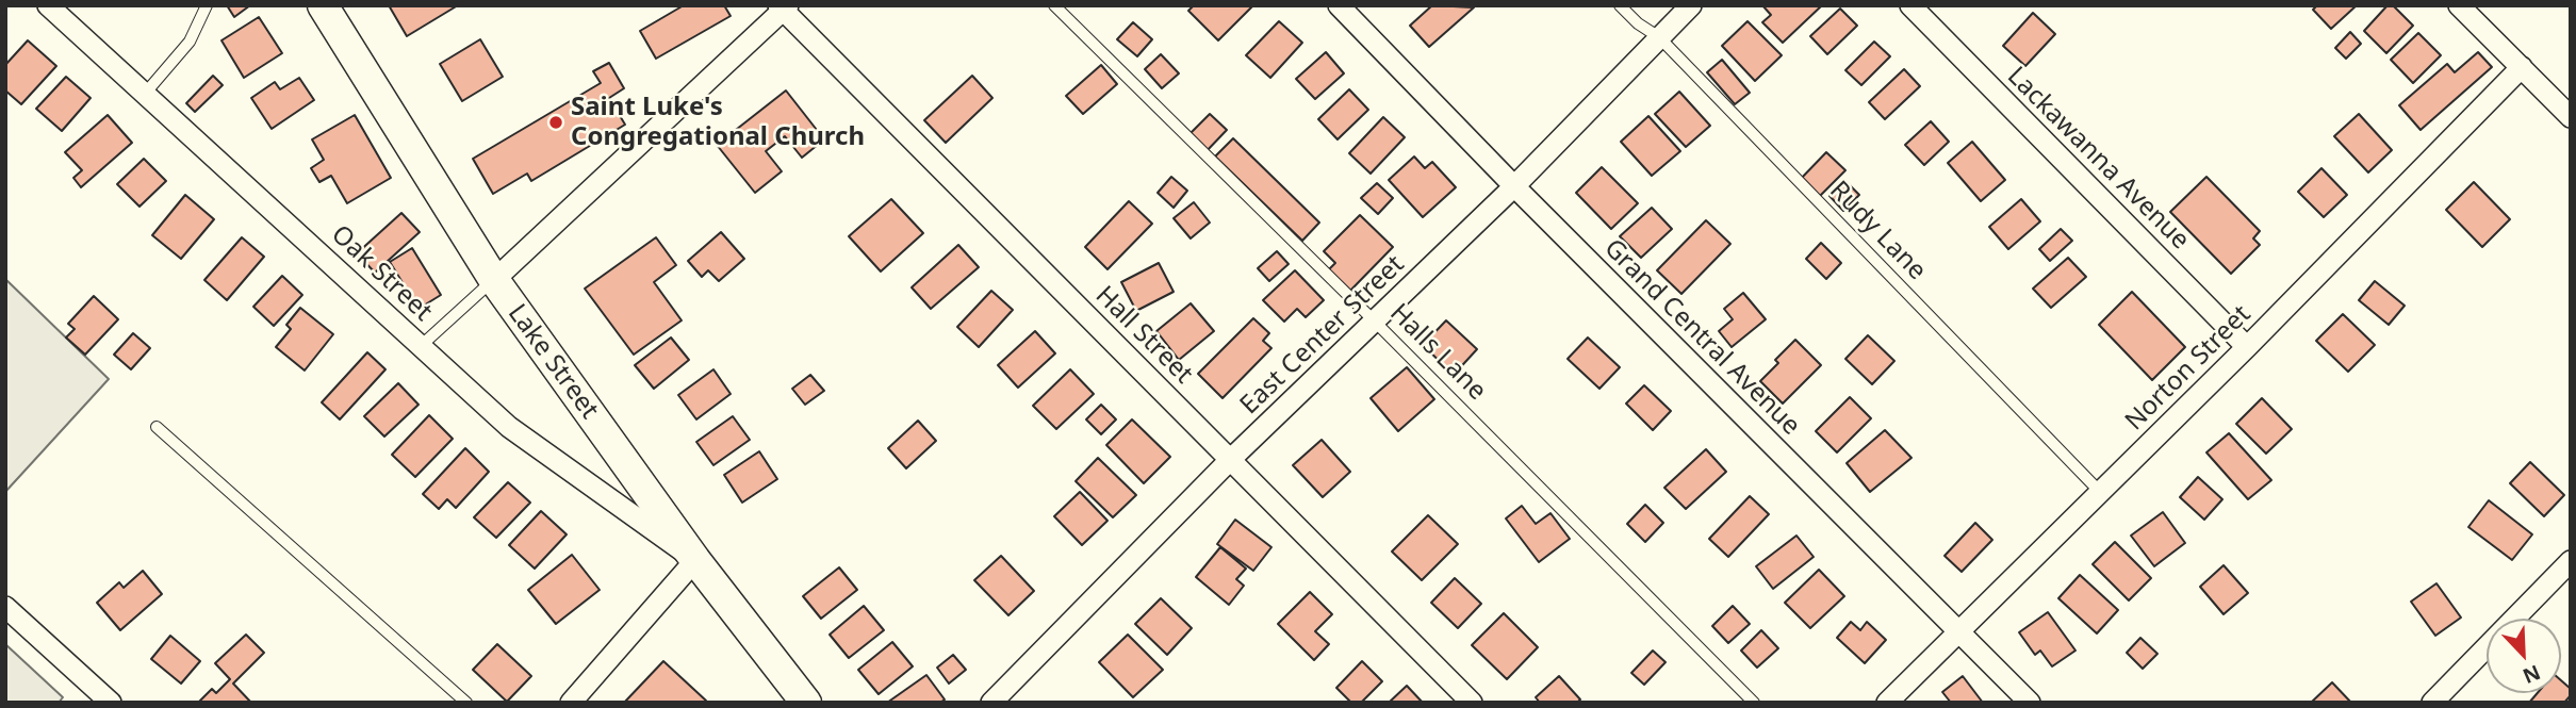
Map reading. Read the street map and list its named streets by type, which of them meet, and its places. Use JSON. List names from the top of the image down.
{
  "streets": {
    "main road": ["Lake Street"],
    "street": [
      "Lackawanna Avenue",
      "Oak Street",
      "Hall Street",
      "East Center Street",
      "Grand Central Avenue",
      "Norton Street"
    ],
    "lane": ["Rudy Lane", "Halls Lane"]
  },
  "crossings": [
    ["Lackawanna Avenue", "Norton Street"],
    ["Rudy Lane", "East Center Street"],
    ["Rudy Lane", "Norton Street"],
    ["Oak Street", "Lake Street"],
    ["Hall Street", "East Center Street"],
    ["East Center Street", "Grand Central Avenue"],
    ["East Center Street", "Halls Lane"],
    ["Grand Central Avenue", "Norton Street"]
  ],
  "places": ["Saint Luke's Congregational Church"],
  "north": "bottom right"
}
